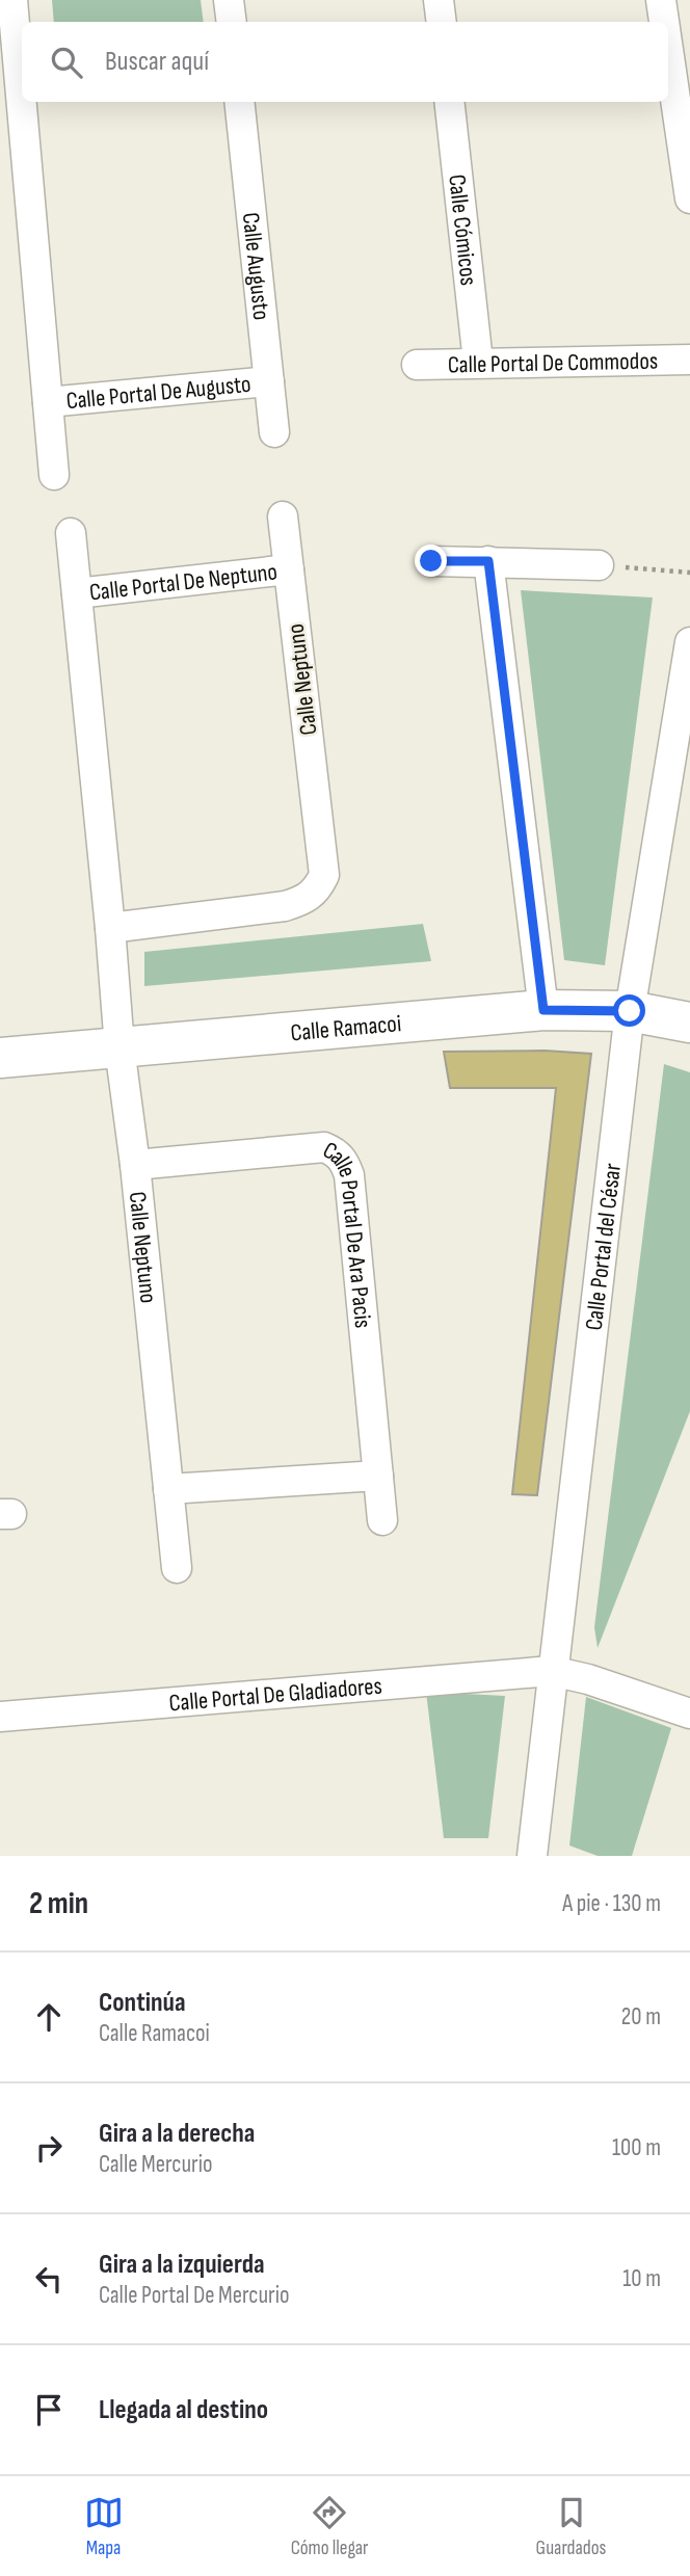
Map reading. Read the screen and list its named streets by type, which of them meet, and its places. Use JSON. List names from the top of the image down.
{
  "streets": {
    "street": [
      "Calle Cómicos",
      "Calle Augusto",
      "Calle Portal De Commodos",
      "Calle Portal De Augusto",
      "Calle Portal De Neptuno",
      "Calle Neptuno",
      "Calle Ramacoi",
      "Calle Portal De Ara Pacis",
      "Calle Portal del César",
      "Calle Portal De Gladiadores"
    ]
  },
  "crossings": [
    ["Calle Cómicos", "Calle Portal De Commodos"],
    ["Calle Augusto", "Calle Portal De Augusto"],
    ["Calle Portal De Neptuno", "Calle Neptuno"],
    ["Calle Neptuno", "Calle Ramacoi"],
    ["Calle Neptuno", "Calle Portal De Ara Pacis"],
    ["Calle Ramacoi", "Calle Portal del César"],
    ["Calle Portal del César", "Calle Portal De Gladiadores"]
  ],
  "page": {
    "search": "Buscar aquí",
    "heading": ["2 min", "A pie · 130 m"],
    "list": [
      ["Continúa", "Calle Ramacoi", "20 m"],
      ["Gira a la derecha", "Calle Mercurio", "100 m"],
      ["Gira a la izquierda", "Calle Portal De Mercurio", "10 m"],
      "Llegada al destino"
    ],
    "nav": ["Mapa", "Cómo llegar", "Guardados"]
  }
}
